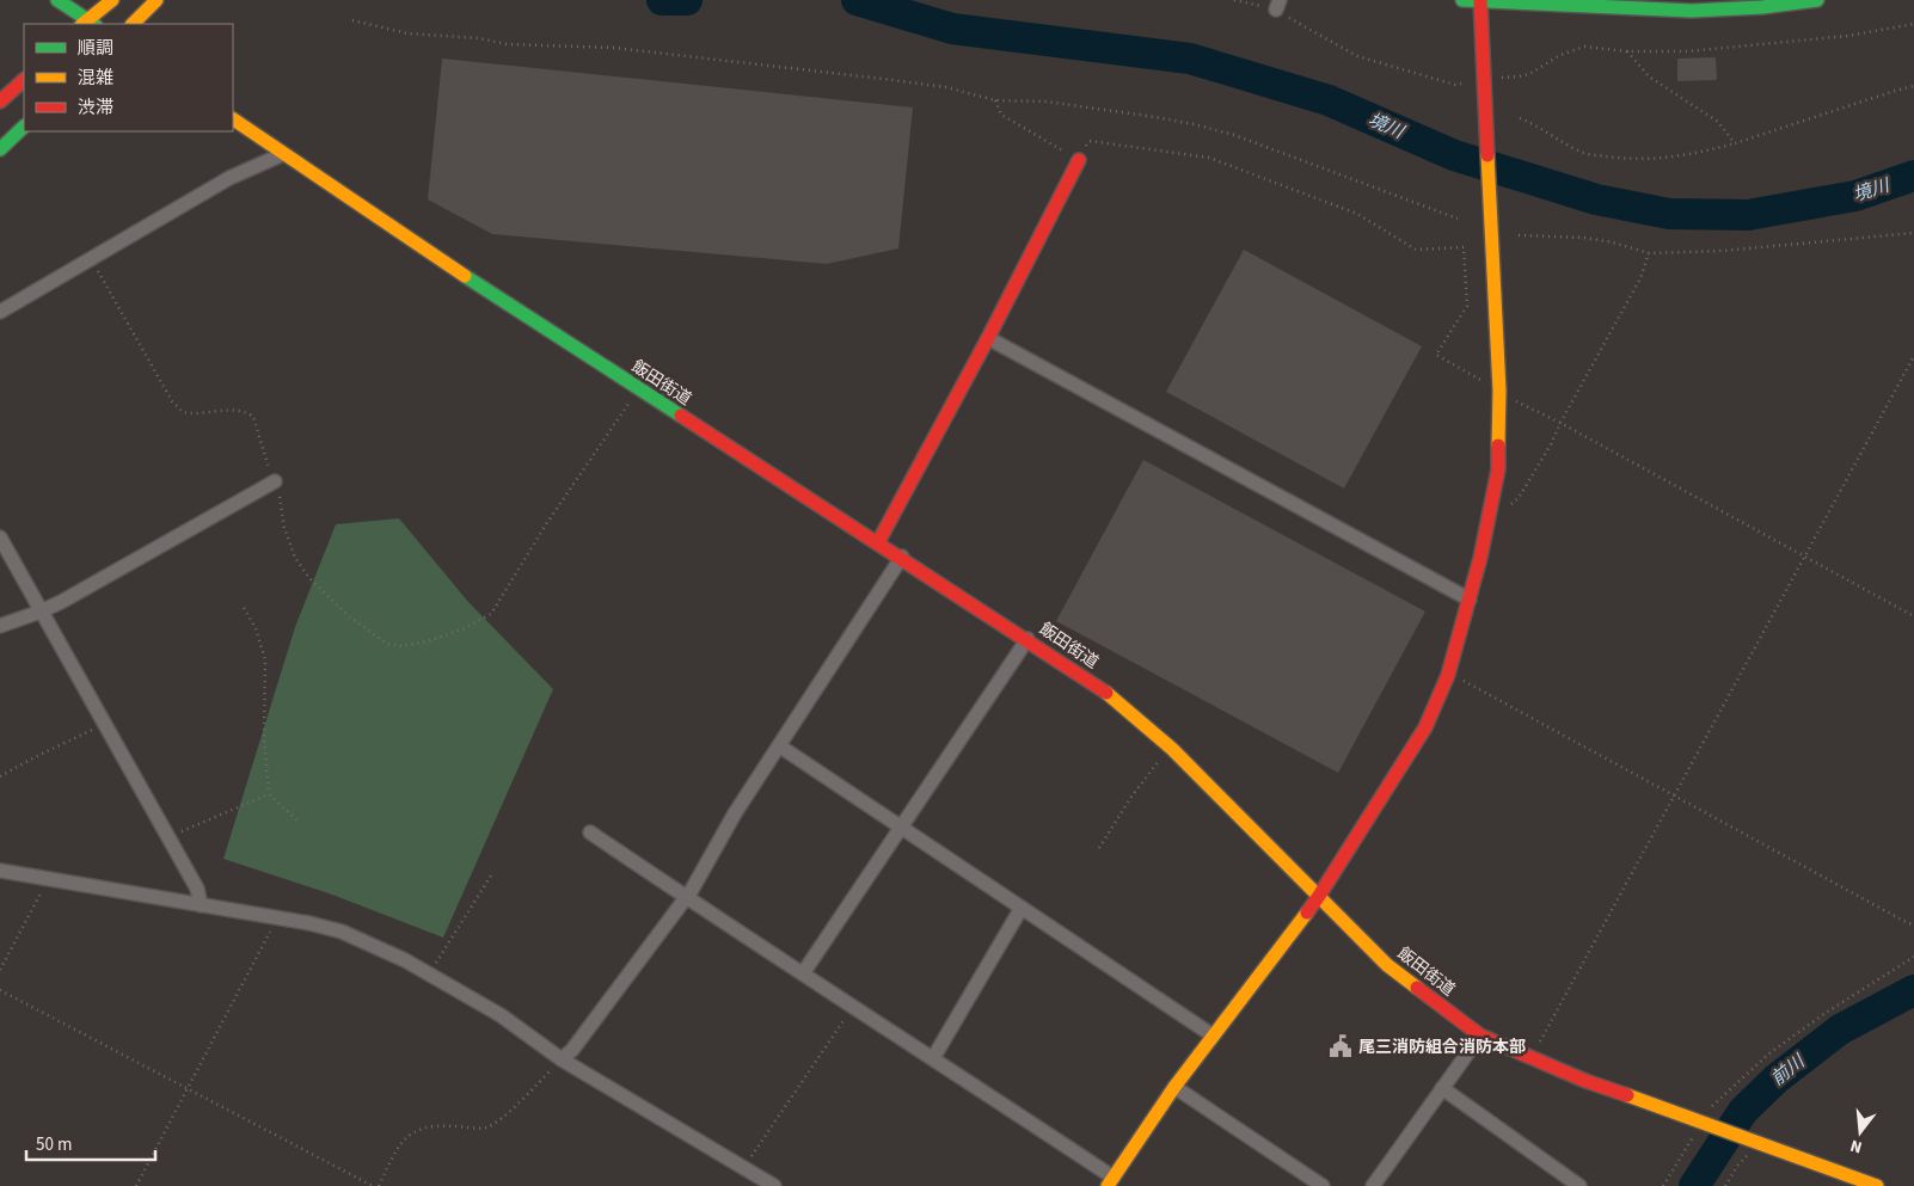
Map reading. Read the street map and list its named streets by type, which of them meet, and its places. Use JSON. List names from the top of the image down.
{
  "streets": {
    "main road": ["飯田街道"]
  },
  "water": ["境川", "前川"],
  "places": {
    "public building": ["尾三消防組合消防本部"]
  },
  "legend": ["順調", "混雑", "渋滞"],
  "scale_bar": "50 m",
  "north": "bottom"
}
